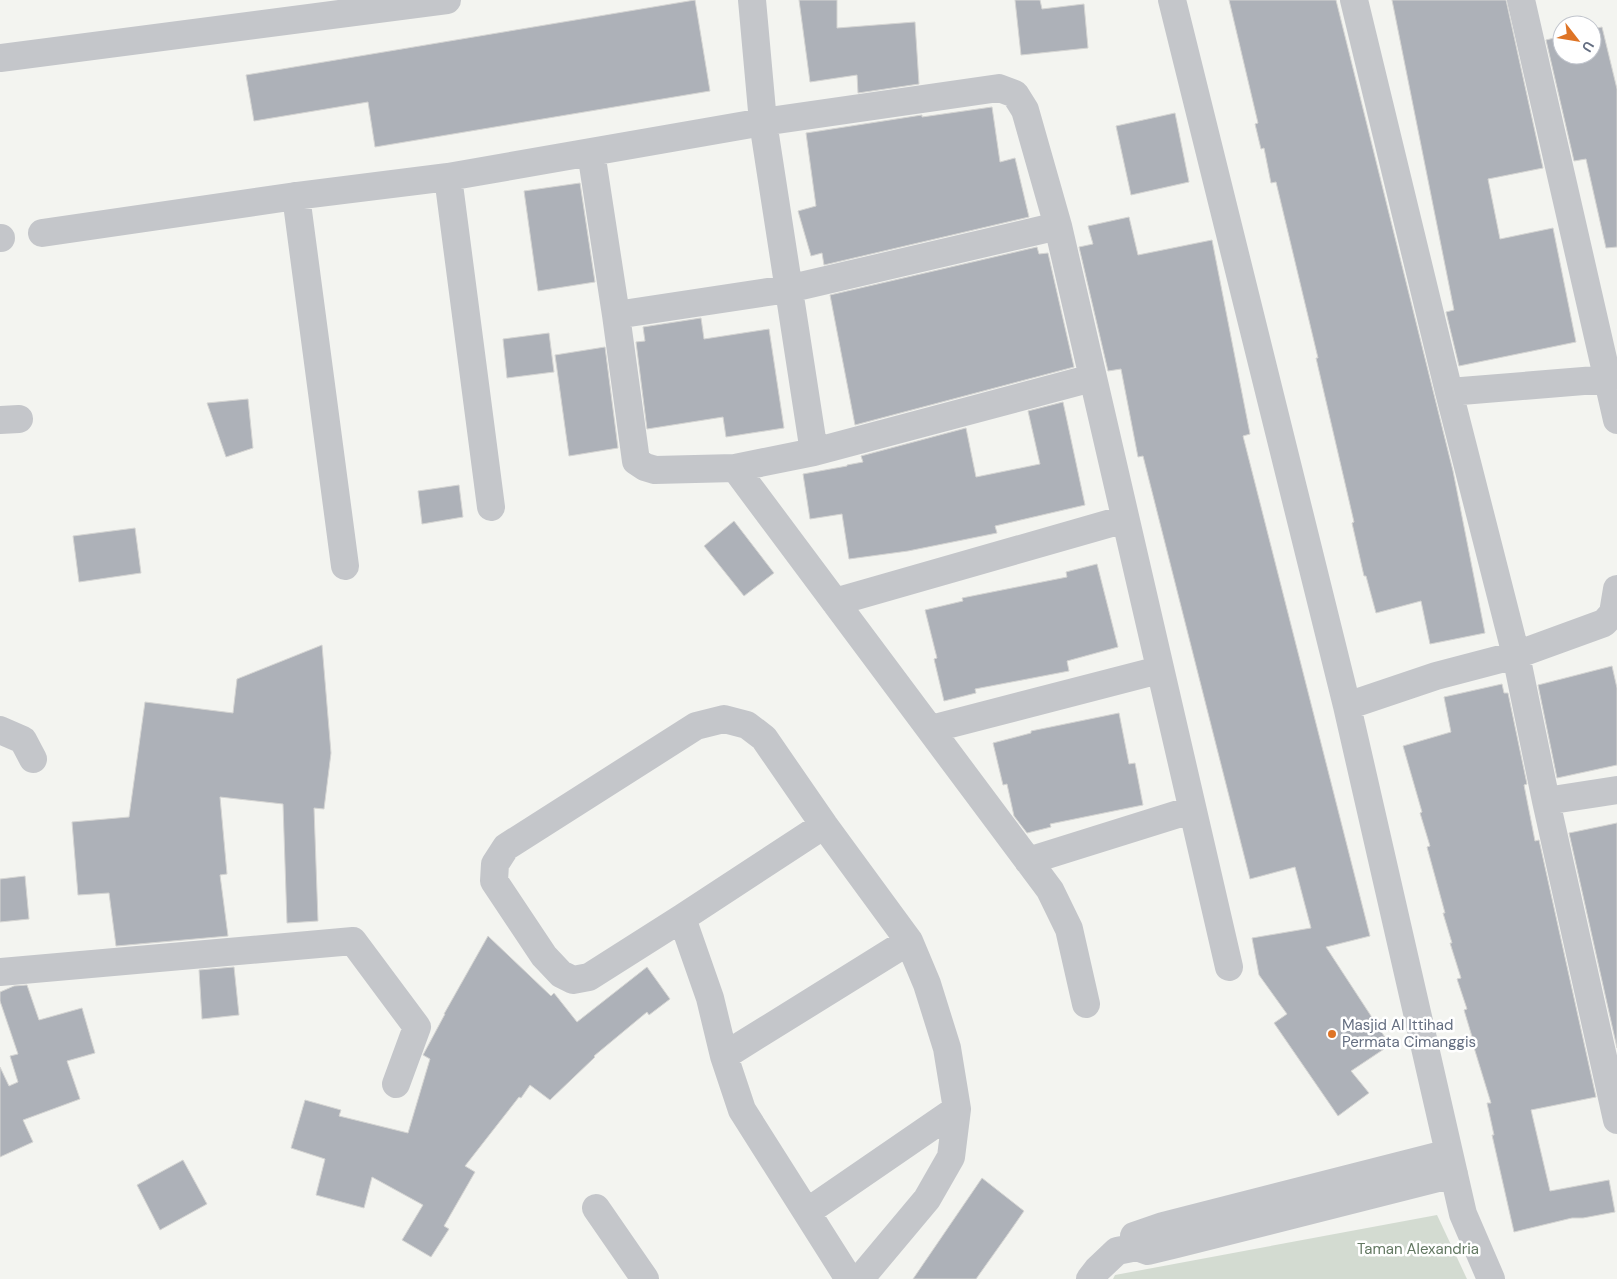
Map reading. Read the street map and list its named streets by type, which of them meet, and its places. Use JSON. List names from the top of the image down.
{
  "parks": ["Taman Alexandria"],
  "places": ["Masjid Al Ittihad Permata Cimanggis"],
  "north": "bottom right"
}
